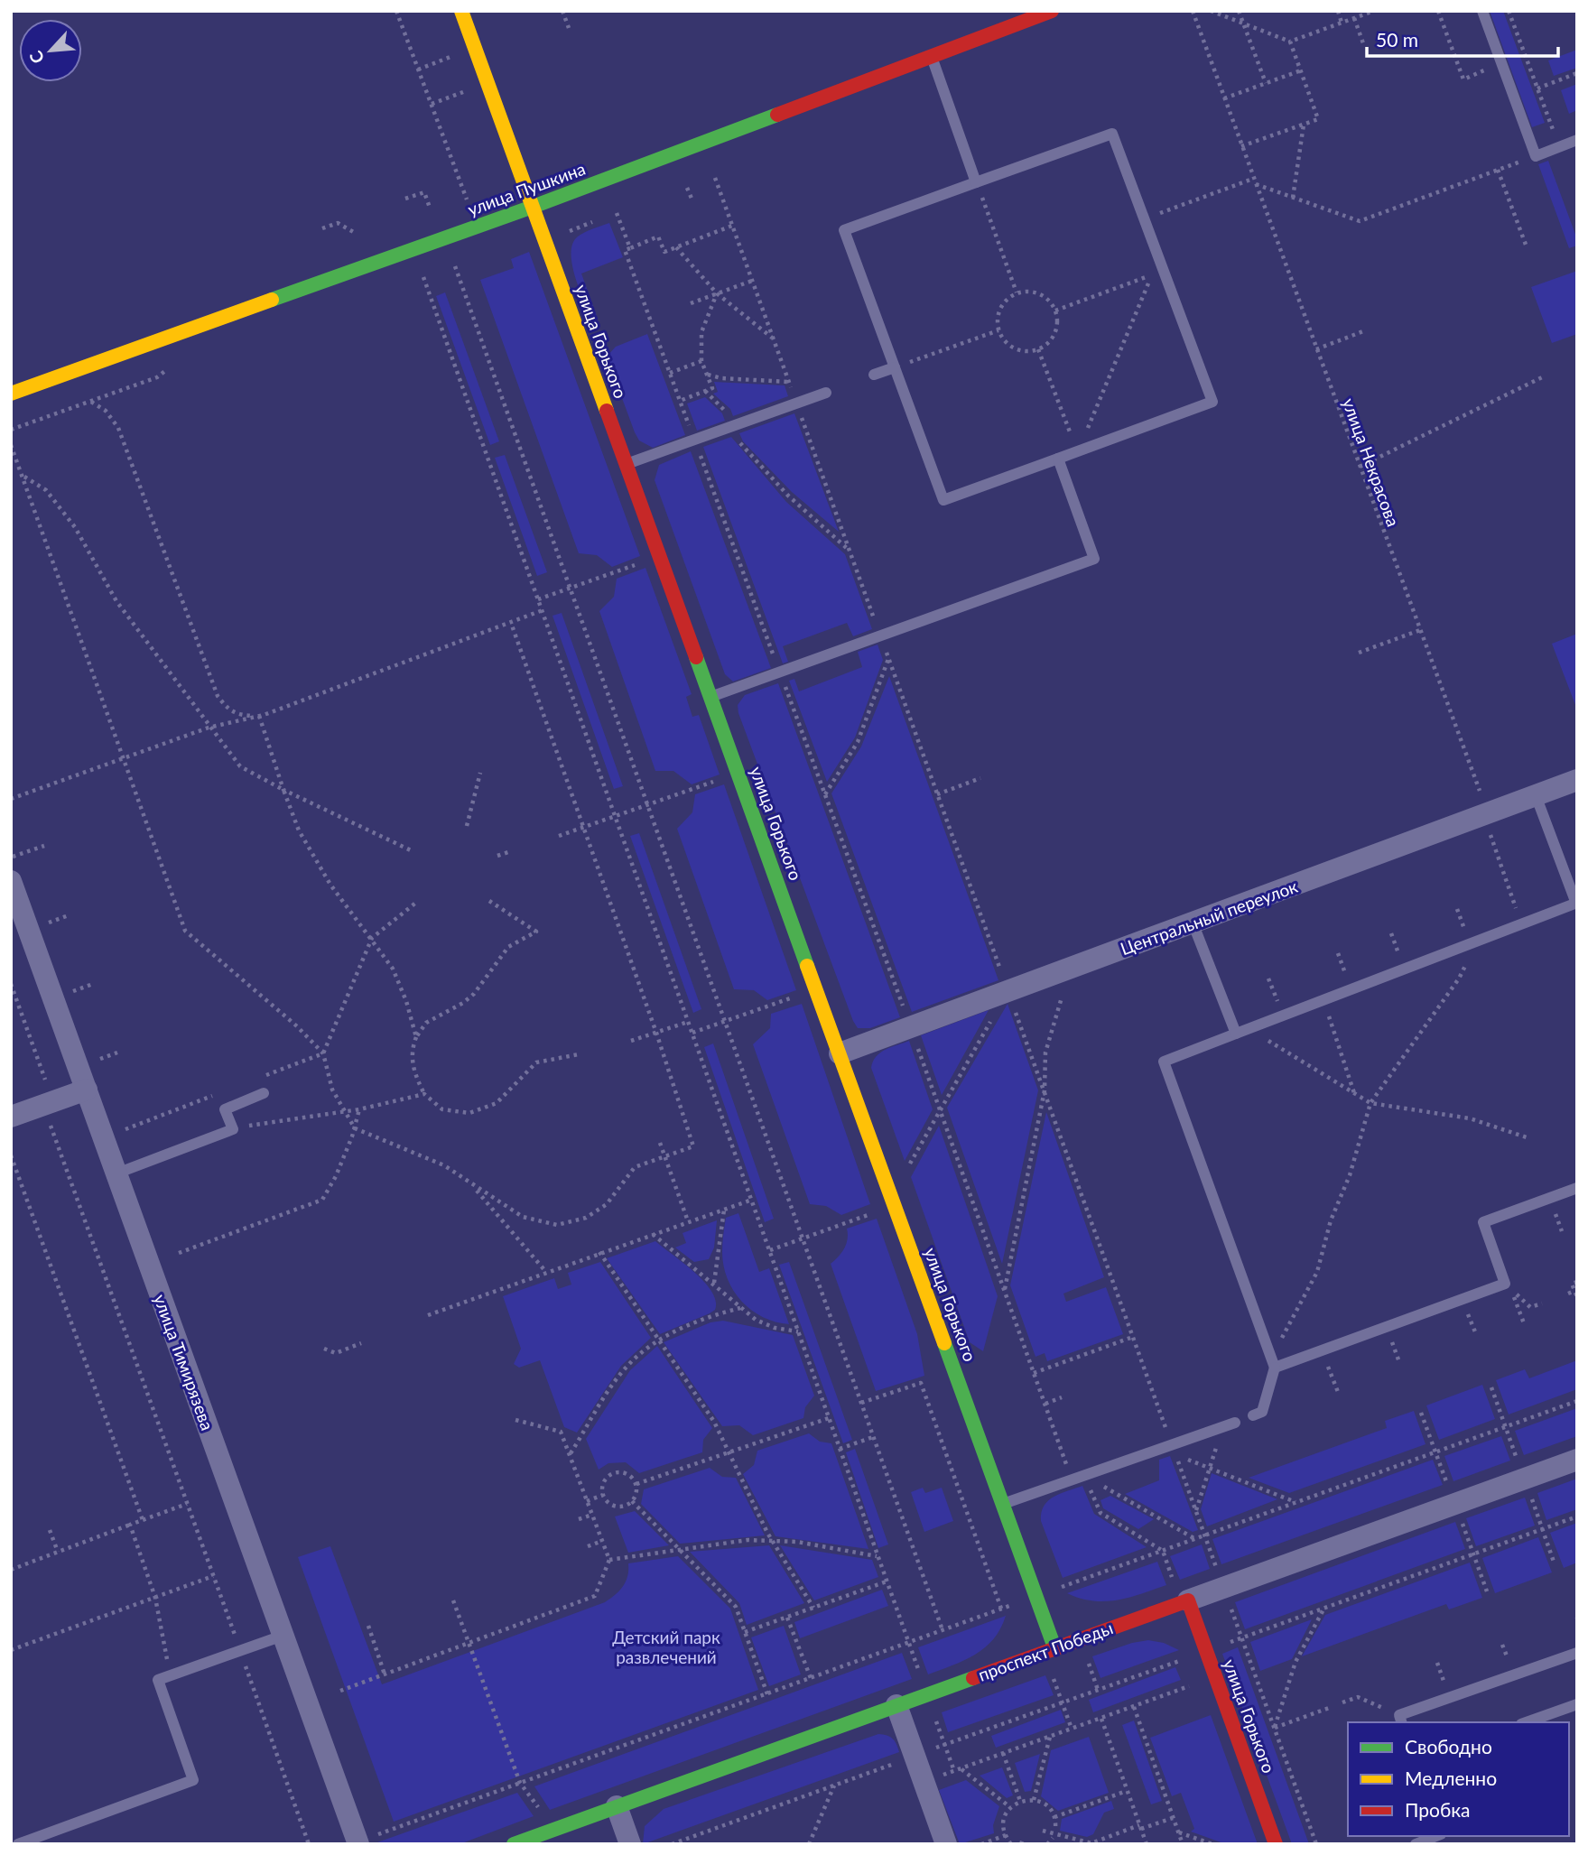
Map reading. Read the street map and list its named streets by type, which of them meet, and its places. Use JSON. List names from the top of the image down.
{
  "streets": {
    "main road": ["улица Пушкина", "улица Горького", "проспект Победы"],
    "street": ["Центральный переулок", "улица Тимирязева"],
    "path": ["улица Некрасова"]
  },
  "crossings": [
    ["улица Пушкина", "улица Горького"],
    ["улица Горького", "Центральный переулок"],
    ["улица Горького", "проспект Победы"],
    ["улица Некрасова", "Центральный переулок"]
  ],
  "parks": ["Детский парк развлечений"],
  "legend": ["Свободно", "Медленно", "Пробка"],
  "scale_bar": "50 m",
  "north": "bottom left"
}
